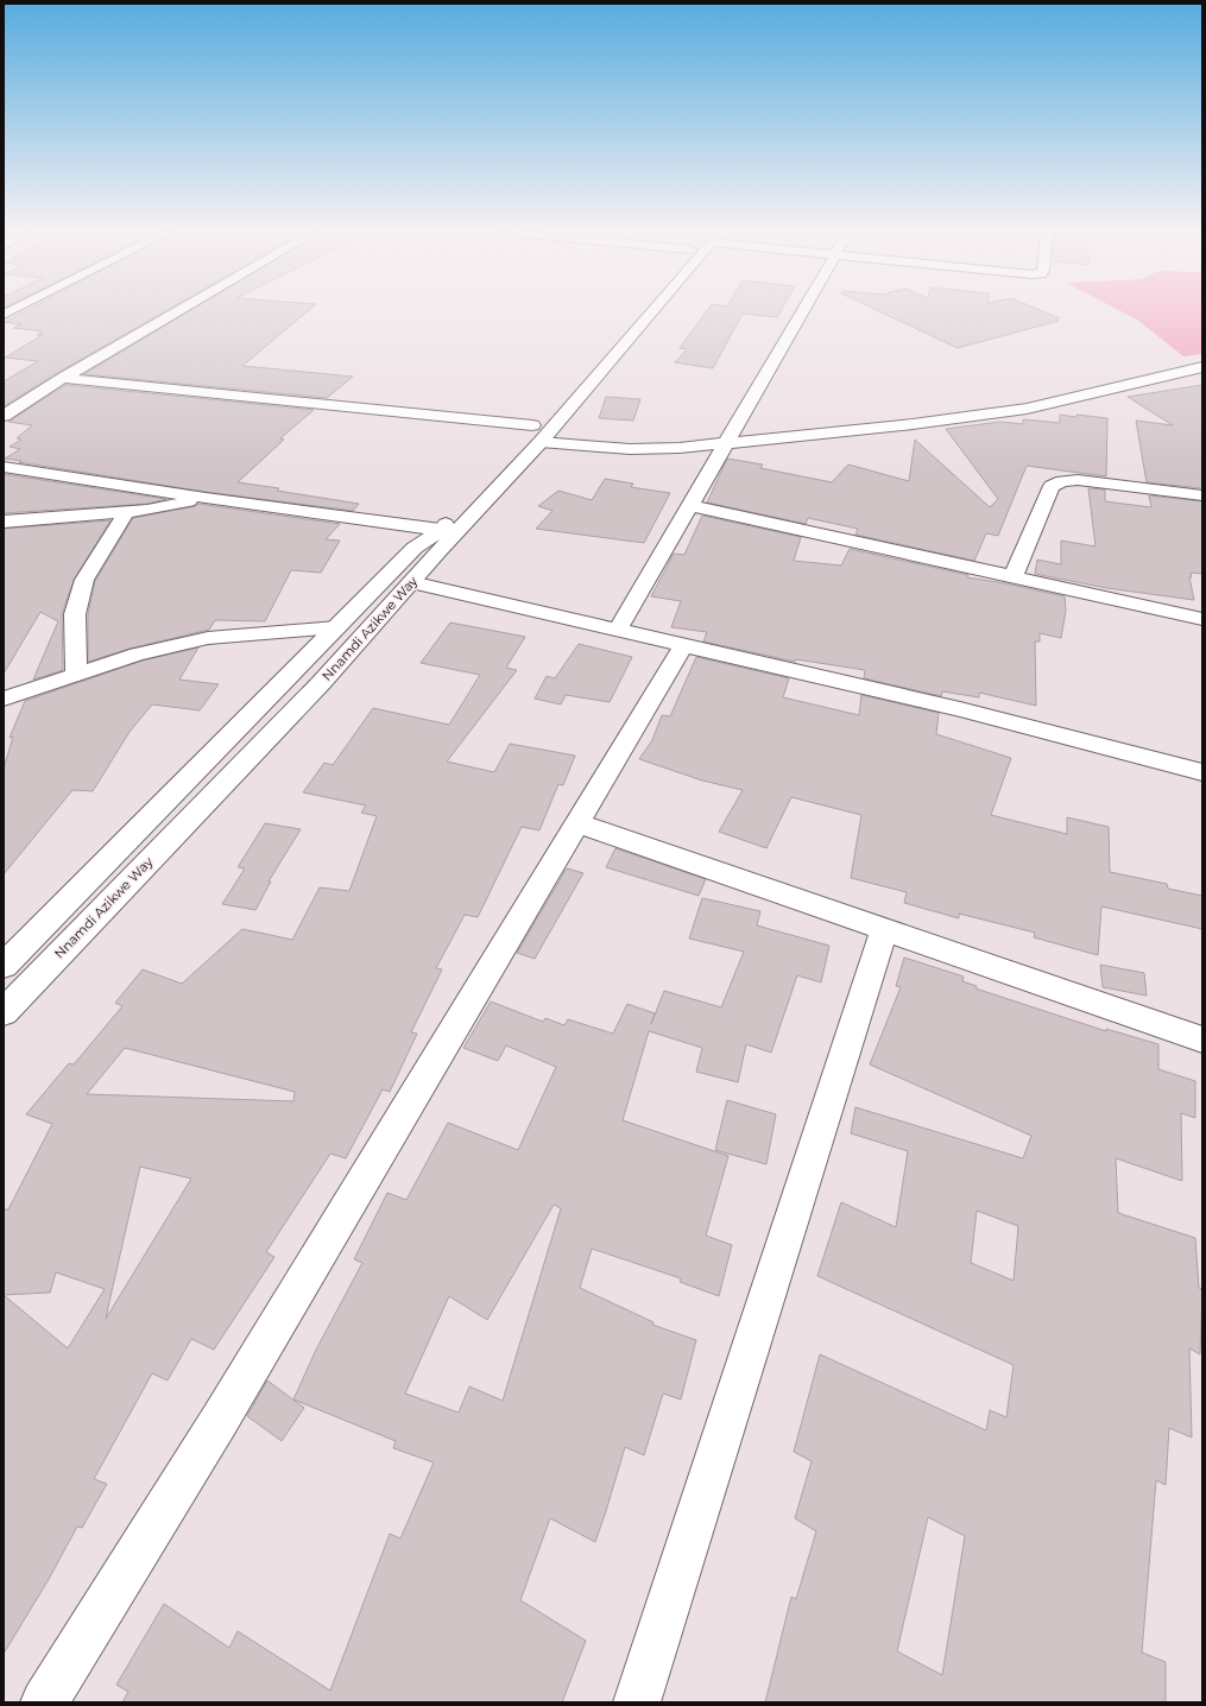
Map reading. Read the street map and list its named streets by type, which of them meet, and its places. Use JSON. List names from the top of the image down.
{
  "streets": {
    "main road": ["Nnamdi Azikwe Way"]
  }
}
